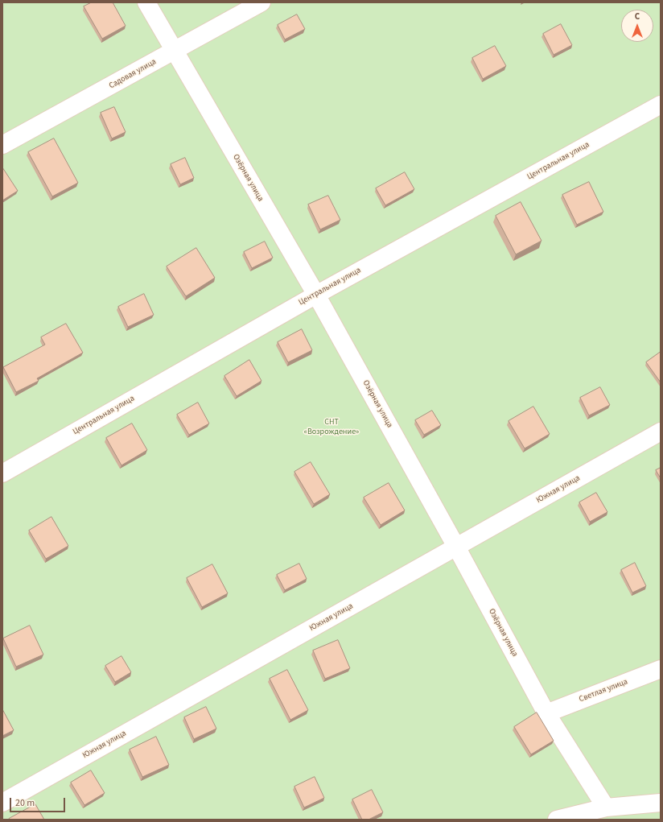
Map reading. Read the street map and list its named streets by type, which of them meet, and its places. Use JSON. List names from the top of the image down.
{
  "streets": {
    "street": [
      "Садовая улица",
      "Центральная улица",
      "Озёрная улица",
      "Южная улица",
      "Светлая улица"
    ]
  },
  "crossings": [
    ["Садовая улица", "Озёрная улица"],
    ["Центральная улица", "Озёрная улица"],
    ["Озёрная улица", "Южная улица"],
    ["Озёрная улица", "Светлая улица"]
  ],
  "parks": ["СНТ «Возрождение»"],
  "scale_bar": "20 m",
  "north": "top"
}
